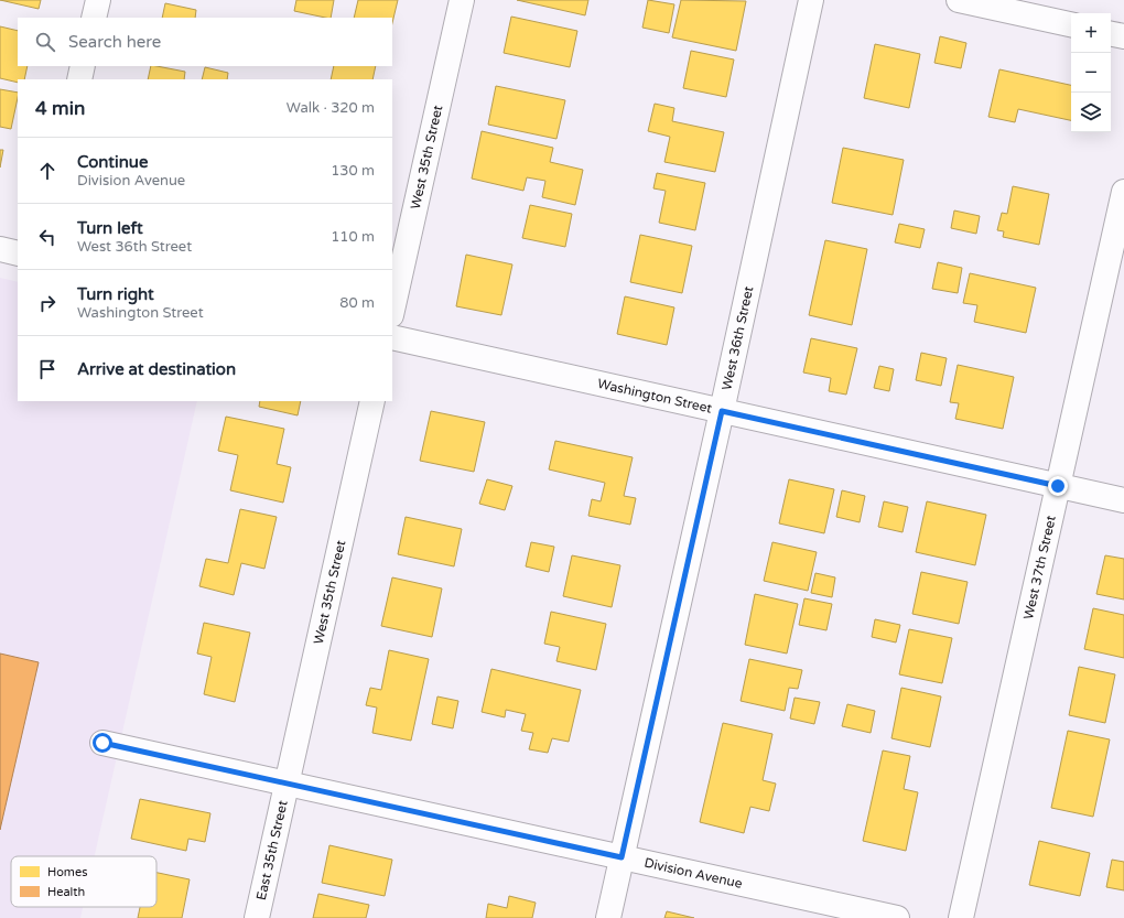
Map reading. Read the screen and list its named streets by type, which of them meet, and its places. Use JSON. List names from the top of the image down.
{
  "streets": {
    "street": [
      "West 35th Street",
      "West 36th Street",
      "Washington Street",
      "West 37th Street",
      "East 35th Street",
      "Division Avenue"
    ]
  },
  "crossings": [
    ["West 35th Street", "East 35th Street"],
    ["West 35th Street", "Division Avenue"],
    ["West 36th Street", "Washington Street"],
    ["West 36th Street", "Division Avenue"],
    ["Washington Street", "West 37th Street"],
    ["East 35th Street", "Division Avenue"]
  ],
  "legend": ["Homes", "Health"],
  "page": {
    "map_buttons": ["+", "−"],
    "search": "Search here",
    "heading": ["4 min", "Walk · 320 m"],
    "list": [
      ["Continue", "Division Avenue", "130 m"],
      ["Turn left", "West 36th Street", "110 m"],
      ["Turn right", "Washington Street", "80 m"],
      "Arrive at destination"
    ]
  }
}
